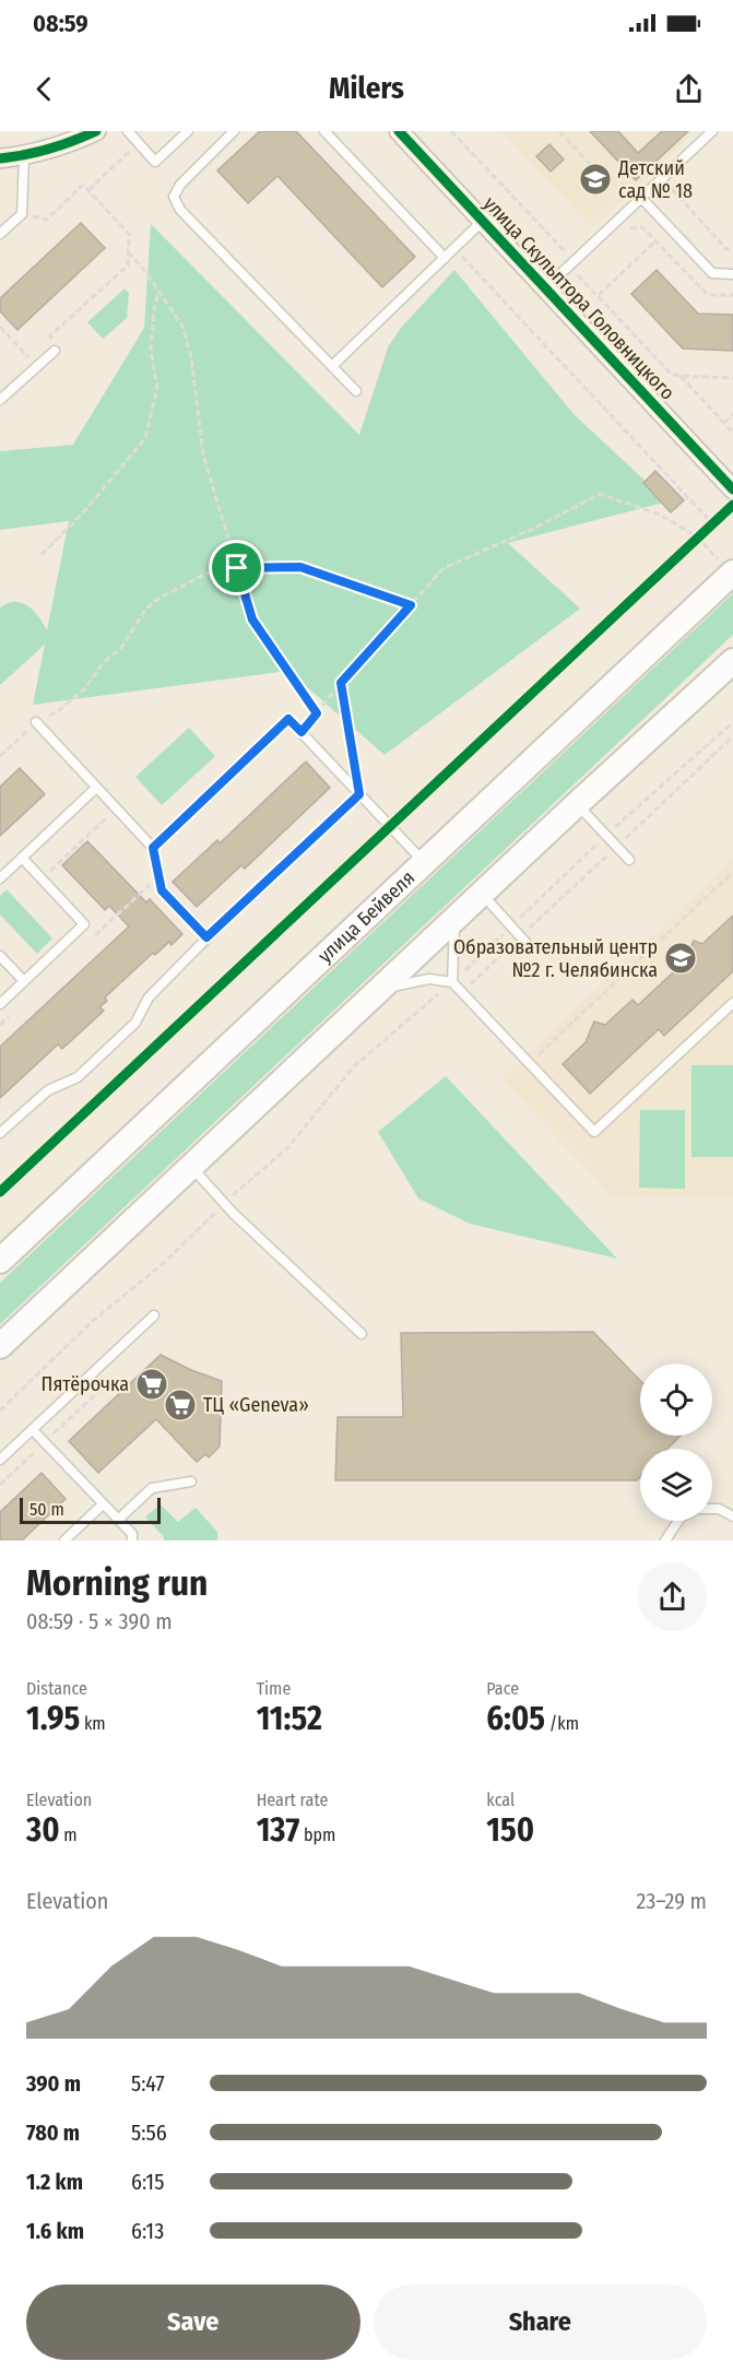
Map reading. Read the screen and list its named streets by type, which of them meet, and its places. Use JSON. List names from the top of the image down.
{
  "streets": {
    "main road": ["улица Бейвеля"],
    "street": ["улица Скульптора Головницкого"]
  },
  "places": {
    "school or university": ["Детский сад № 18", "Образовательный центр №2 г. Челябинска"],
    "supermarket": ["Пятёрочка", "ТЦ «Geneva»"]
  },
  "scale_bar": "50 m",
  "page": {
    "status": "08:59",
    "header": "Milers",
    "scale": "50 m",
    "heading": ["Morning run", "08:59 · 5 × 390 m"],
    "stats": [
      ["Distance", "1.95 km"],
      ["Time", "11:52"],
      ["Pace", "6:05 /km"],
      ["Elevation", "30 m"],
      ["Heart rate", "137 bpm"],
      ["kcal", "150"]
    ],
    "chart": ["Elevation", "23–29 m"],
    "list": [
      {
        "name": "390 m",
        "note": "5:47"
      },
      {
        "name": "780 m",
        "note": "5:56"
      },
      {
        "name": "1.2 km",
        "note": "6:15"
      },
      {
        "name": "1.6 km",
        "note": "6:13"
      }
    ],
    "buttons": ["Save", "Share"]
  }
}
